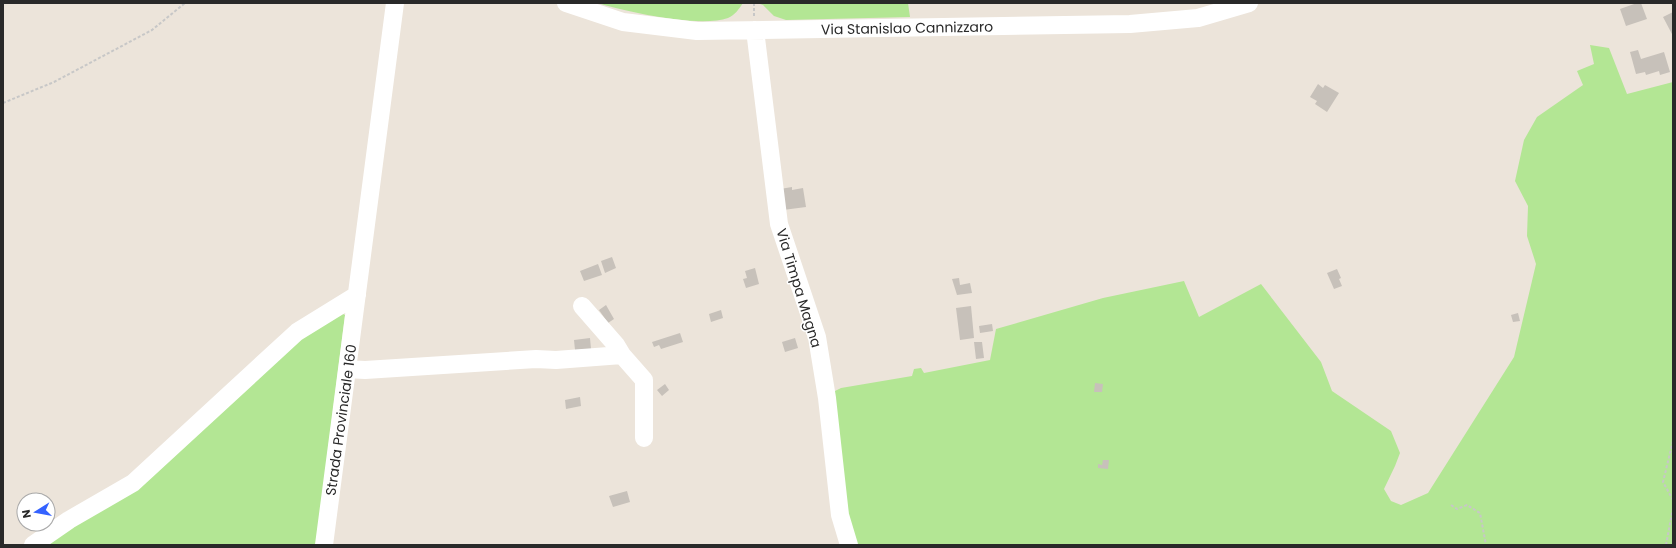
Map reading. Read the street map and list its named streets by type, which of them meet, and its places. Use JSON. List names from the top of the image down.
{
  "streets": {
    "street": ["Via Stanislao Cannizzaro", "Via Timpa Magna", "Strada Provinciale 160"]
  },
  "crossings": [
    ["Via Stanislao Cannizzaro", "Via Timpa Magna"]
  ],
  "north": "left"
}
